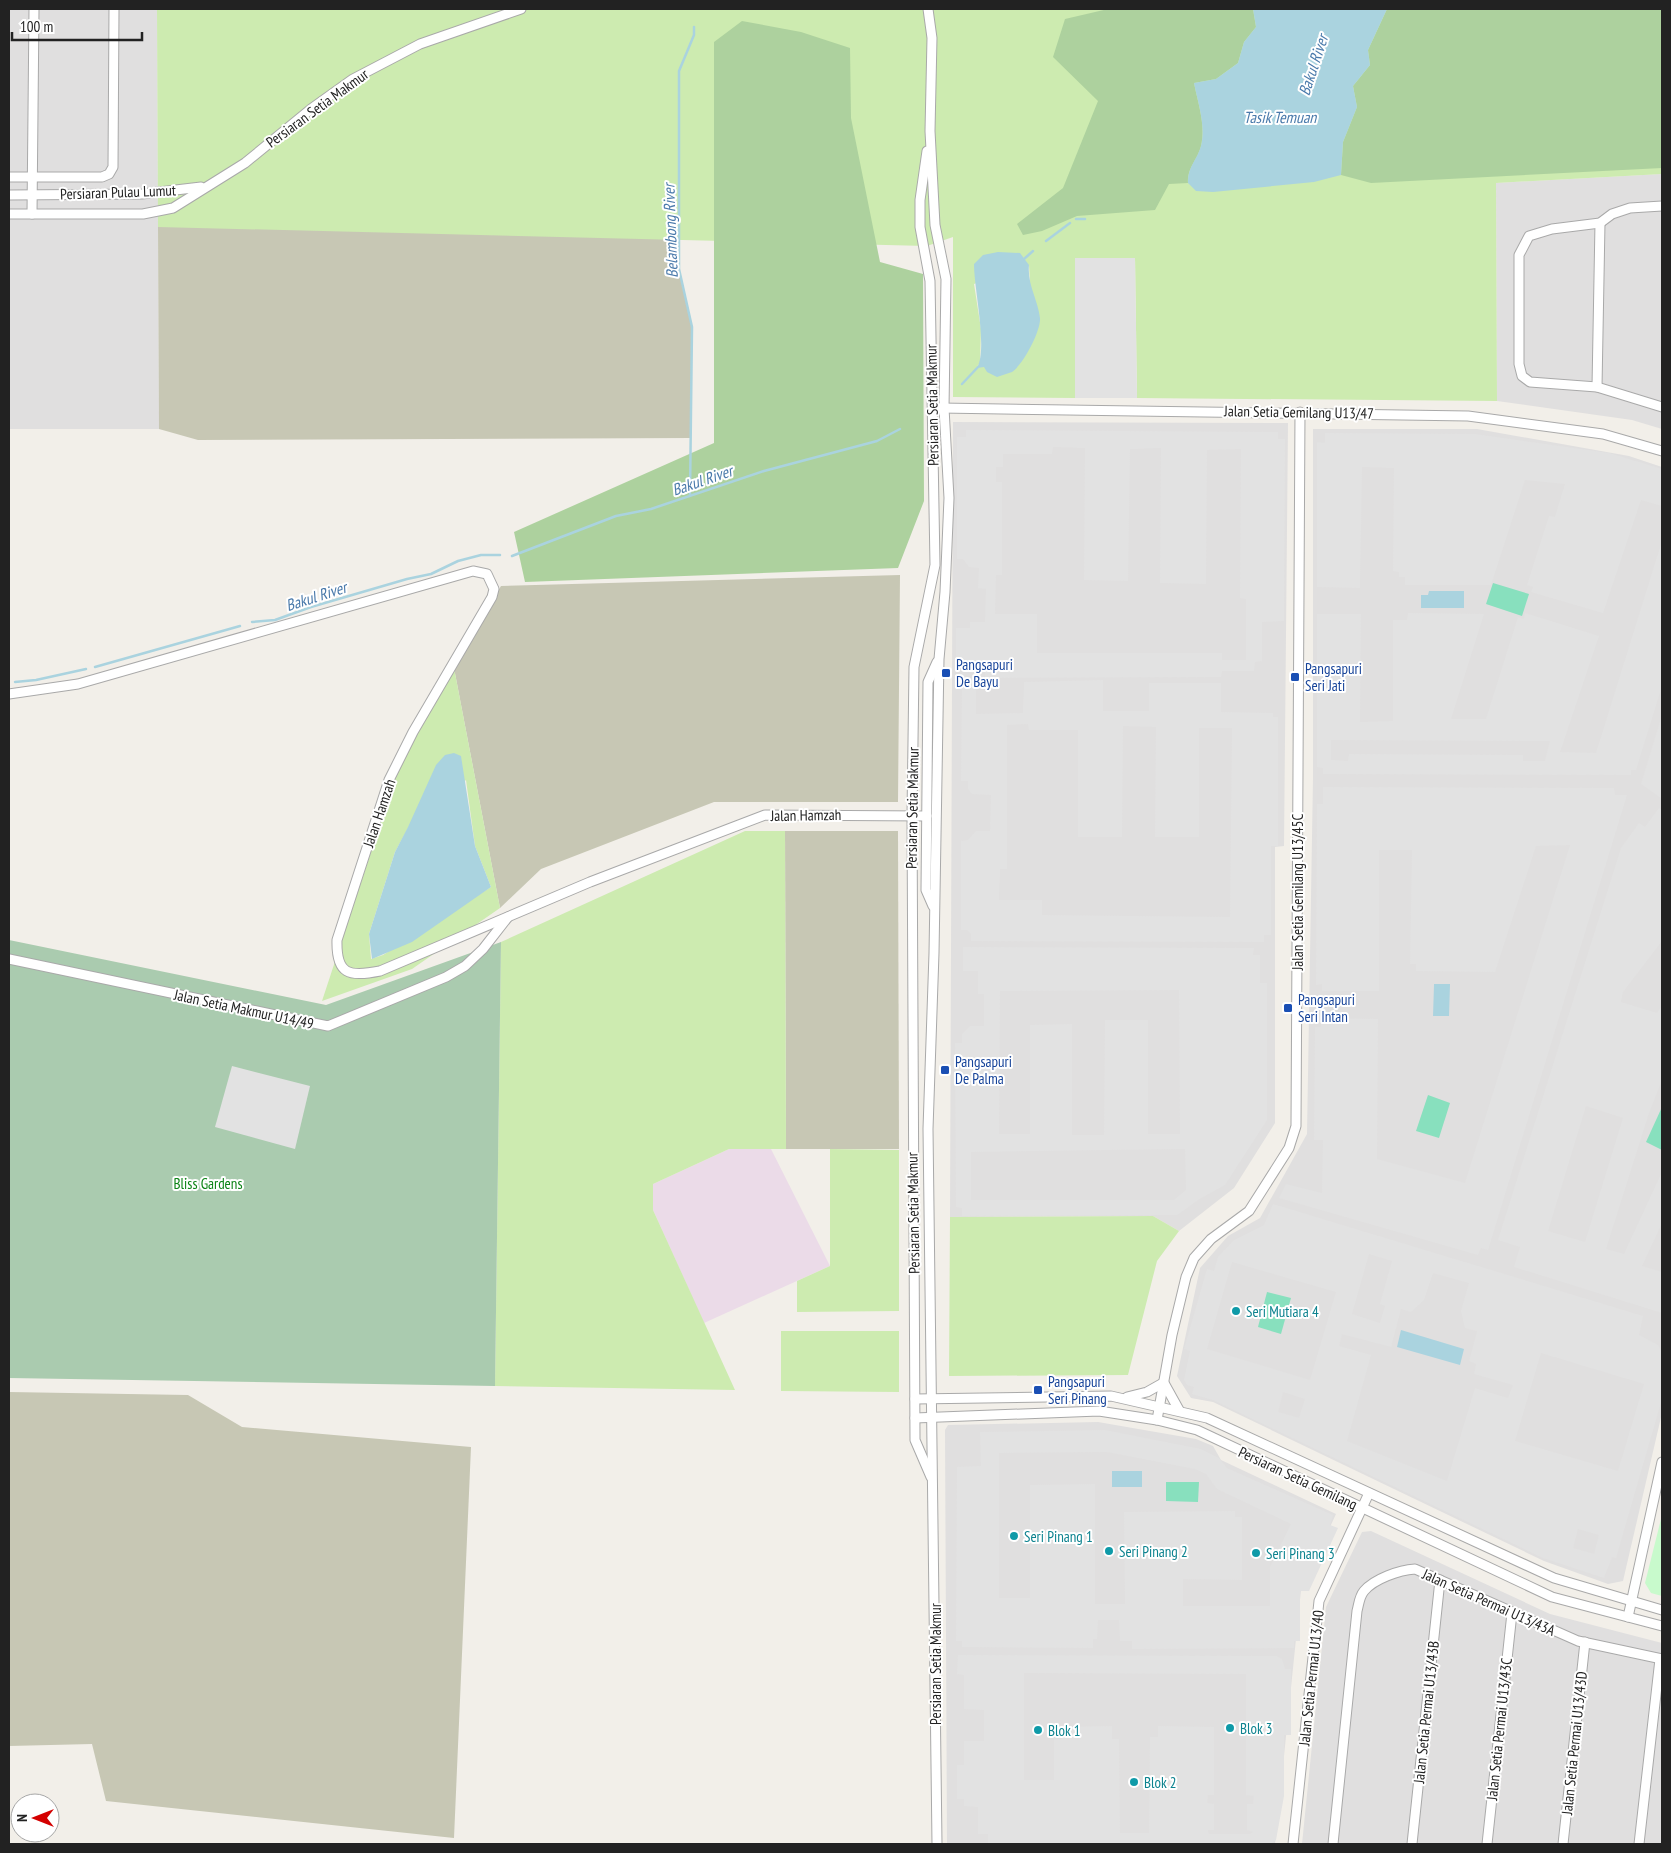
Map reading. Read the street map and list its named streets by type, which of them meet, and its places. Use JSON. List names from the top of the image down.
{
  "streets": {
    "street": [
      "Persiaran Setia Makmur",
      "Persiaran Pulau Lumut",
      "Jalan Setia Gemilang U13/47",
      "Jalan Hamzah",
      "Jalan Setia Gemilang U13/45C",
      "Jalan Setia Makmur U14/49",
      "Persiaran Setia Gemilang",
      "Jalan Setia Permai U13/43A",
      "Jalan Setia Permai U13/40",
      "Jalan Setia Permai U13/43B",
      "Jalan Setia Permai U13/43C",
      "Jalan Setia Permai U13/43D"
    ]
  },
  "crossings": [
    ["Persiaran Setia Makmur", "Persiaran Pulau Lumut"],
    ["Persiaran Setia Makmur", "Jalan Setia Gemilang U13/47"],
    ["Persiaran Setia Makmur", "Jalan Hamzah"],
    ["Persiaran Setia Makmur", "Persiaran Setia Gemilang"],
    ["Jalan Setia Gemilang U13/47", "Jalan Setia Gemilang U13/45C"],
    ["Jalan Hamzah", "Jalan Setia Makmur U14/49"],
    ["Jalan Setia Gemilang U13/45C", "Persiaran Setia Gemilang"],
    ["Persiaran Setia Gemilang", "Jalan Setia Permai U13/40"],
    ["Jalan Setia Permai U13/43A", "Jalan Setia Permai U13/43B"],
    ["Jalan Setia Permai U13/43A", "Jalan Setia Permai U13/43C"],
    ["Jalan Setia Permai U13/43A", "Jalan Setia Permai U13/43D"]
  ],
  "water": ["Bakul River", "Tasik Temuan", "Belambong River"],
  "parks": ["Bliss Gardens"],
  "places": {
    "transit": [
      "Pangsapuri De Bayu",
      "Pangsapuri Seri Jati",
      "Pangsapuri Seri Intan",
      "Pangsapuri De Palma",
      "Pangsapuri Seri Pinang"
    ],
    "other": [
      "Seri Mutiara 4",
      "Seri Pinang 1",
      "Seri Pinang 2",
      "Seri Pinang 3",
      "Blok 3",
      "Blok 1",
      "Blok 2"
    ]
  },
  "scale_bar": "100 m",
  "north": "left"
}
